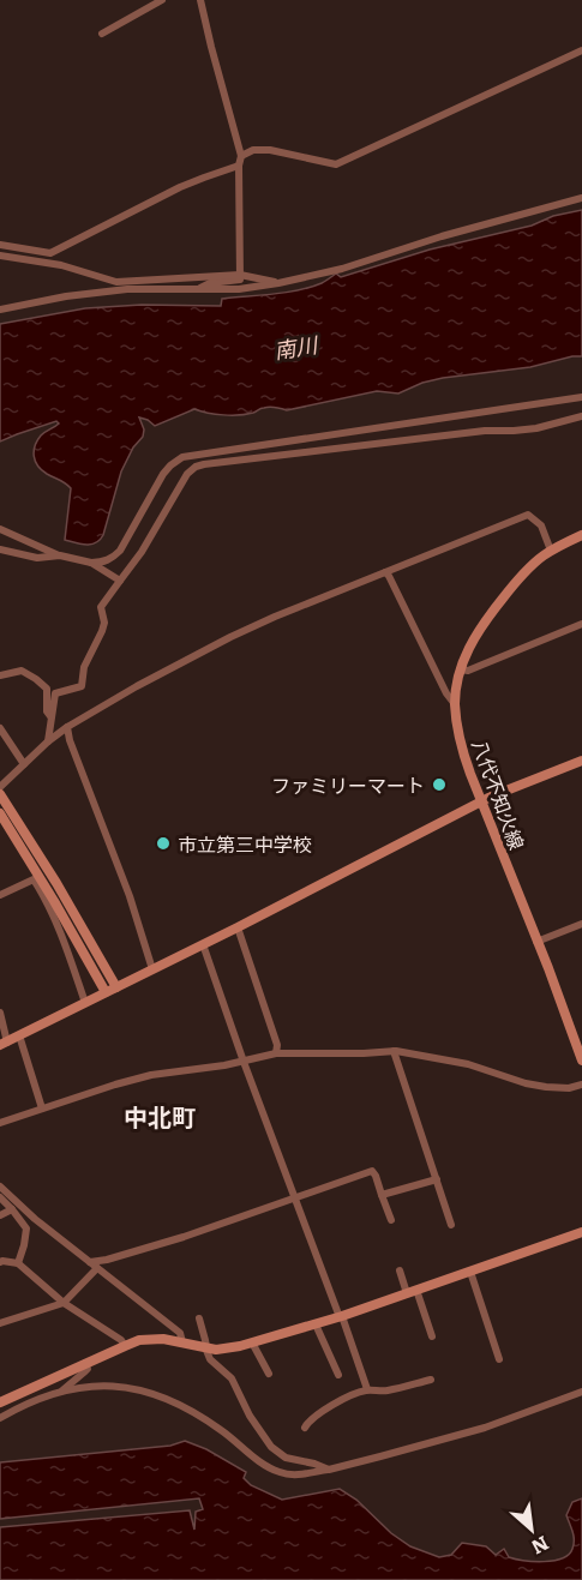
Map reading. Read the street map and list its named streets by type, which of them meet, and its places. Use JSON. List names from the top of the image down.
{
  "streets": {
    "street": ["八代不知火線"]
  },
  "districts": ["中北町"],
  "water": ["南川"],
  "places": ["ファミリーマート", "市立第三中学校"],
  "north": "bottom right"
}
